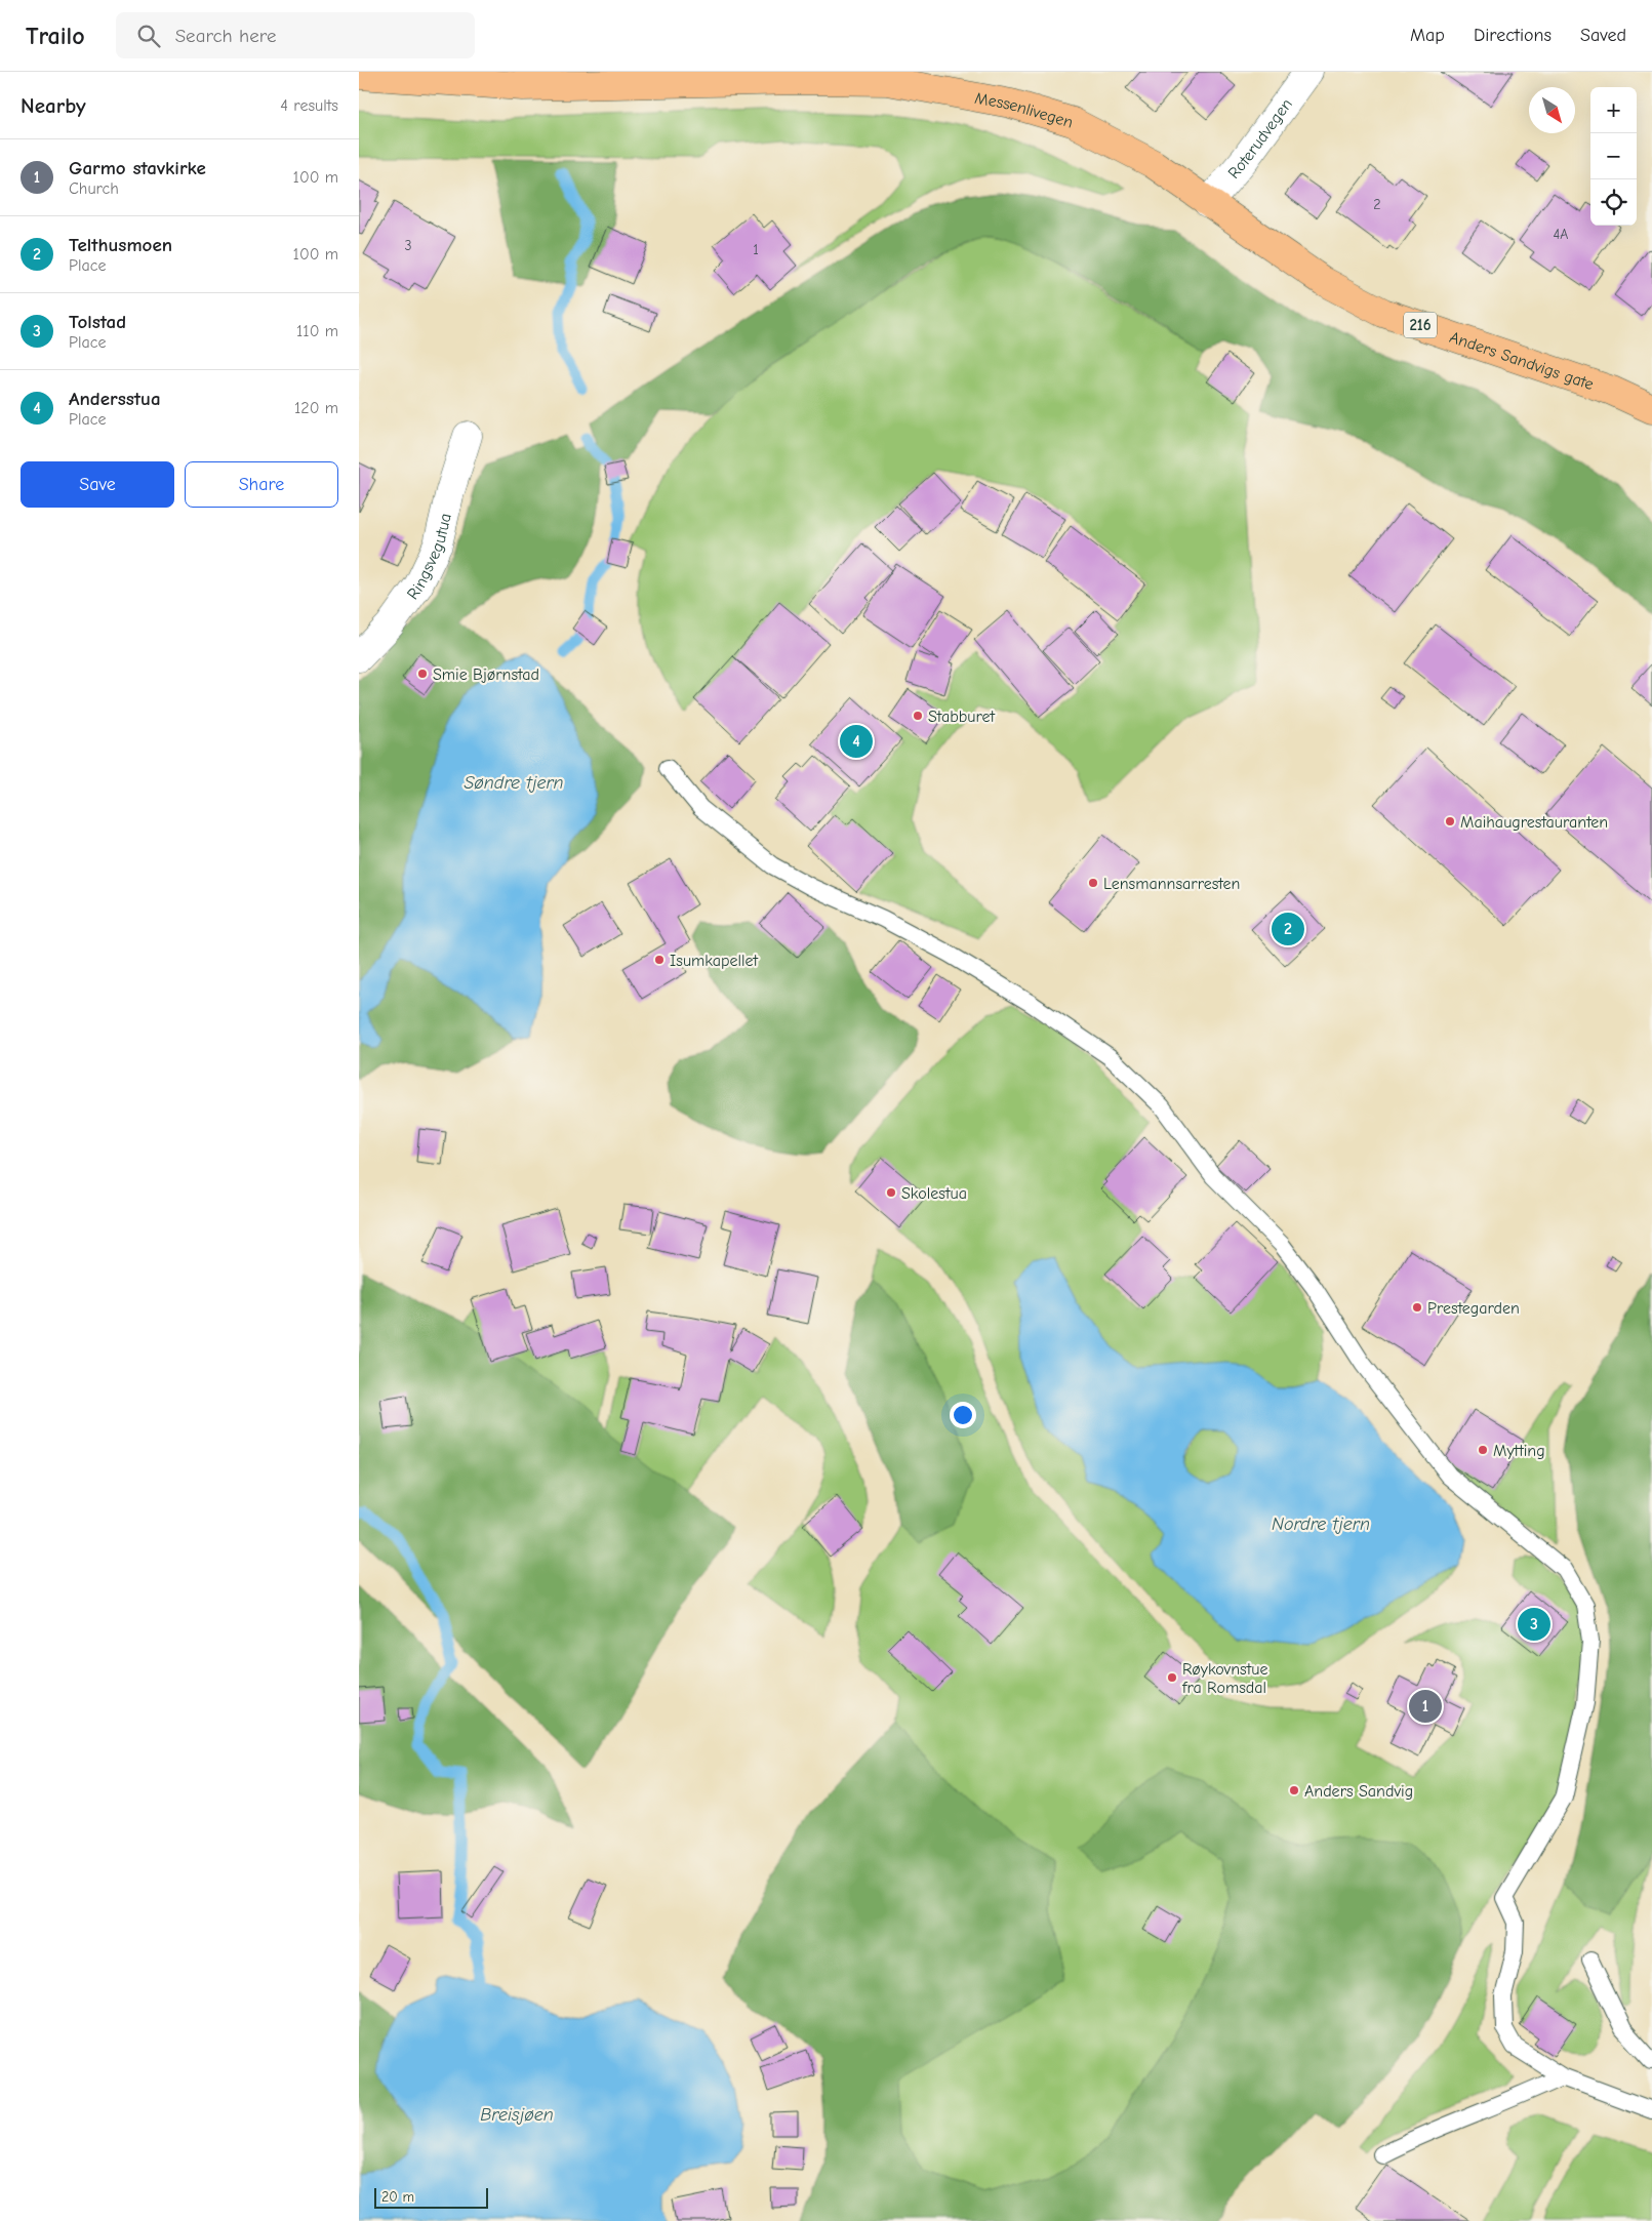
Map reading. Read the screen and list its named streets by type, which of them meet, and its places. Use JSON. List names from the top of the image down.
{
  "streets": {
    "main road": ["Messenlivegen", "216", "Anders Sandvigs gate"],
    "street": ["Roterudvegen", "Ringsvegutua"]
  },
  "crossings": [
    ["Messenlivegen", "Roterudvegen"],
    ["Messenlivegen", "Anders Sandvigs gate"],
    ["Roterudvegen", "Anders Sandvigs gate"]
  ],
  "water": ["Søndre tjern", "Nordre tjern", "Breisjøen"],
  "places": [
    "Smie Bjørnstad",
    "Stabburet",
    "Maihaugrestauranten",
    "Lensmannsarresten",
    "Isumkapellet",
    "Skolestua",
    "Prestegarden",
    "Mytting",
    "Røykovnstue fra Romsdal",
    "Anders Sandvig"
  ],
  "house_numbers": [
    "2",
    "4A",
    "3",
    "1"
  ],
  "scale_bar": "20 m",
  "north": "bottom right",
  "page": {
    "header": "Trailo",
    "search": "Search here",
    "nav": ["Map", "Directions", "Saved"],
    "heading": ["Nearby", "4 results"],
    "map_buttons": ["+", "−"],
    "list": [
      {
        "mark": "1",
        "name": "Garmo stavkirke",
        "note": "Church",
        "value": "100 m"
      },
      {
        "mark": "2",
        "name": "Telthusmoen",
        "note": "Place",
        "value": "100 m"
      },
      {
        "mark": "3",
        "name": "Tolstad",
        "note": "Place",
        "value": "110 m"
      },
      {
        "mark": "4",
        "name": "Andersstua",
        "note": "Place",
        "value": "120 m"
      }
    ],
    "buttons": ["Save", "Share"],
    "pins": [
      "4",
      "2",
      "3",
      "1"
    ],
    "scale": "20 m"
  }
}
